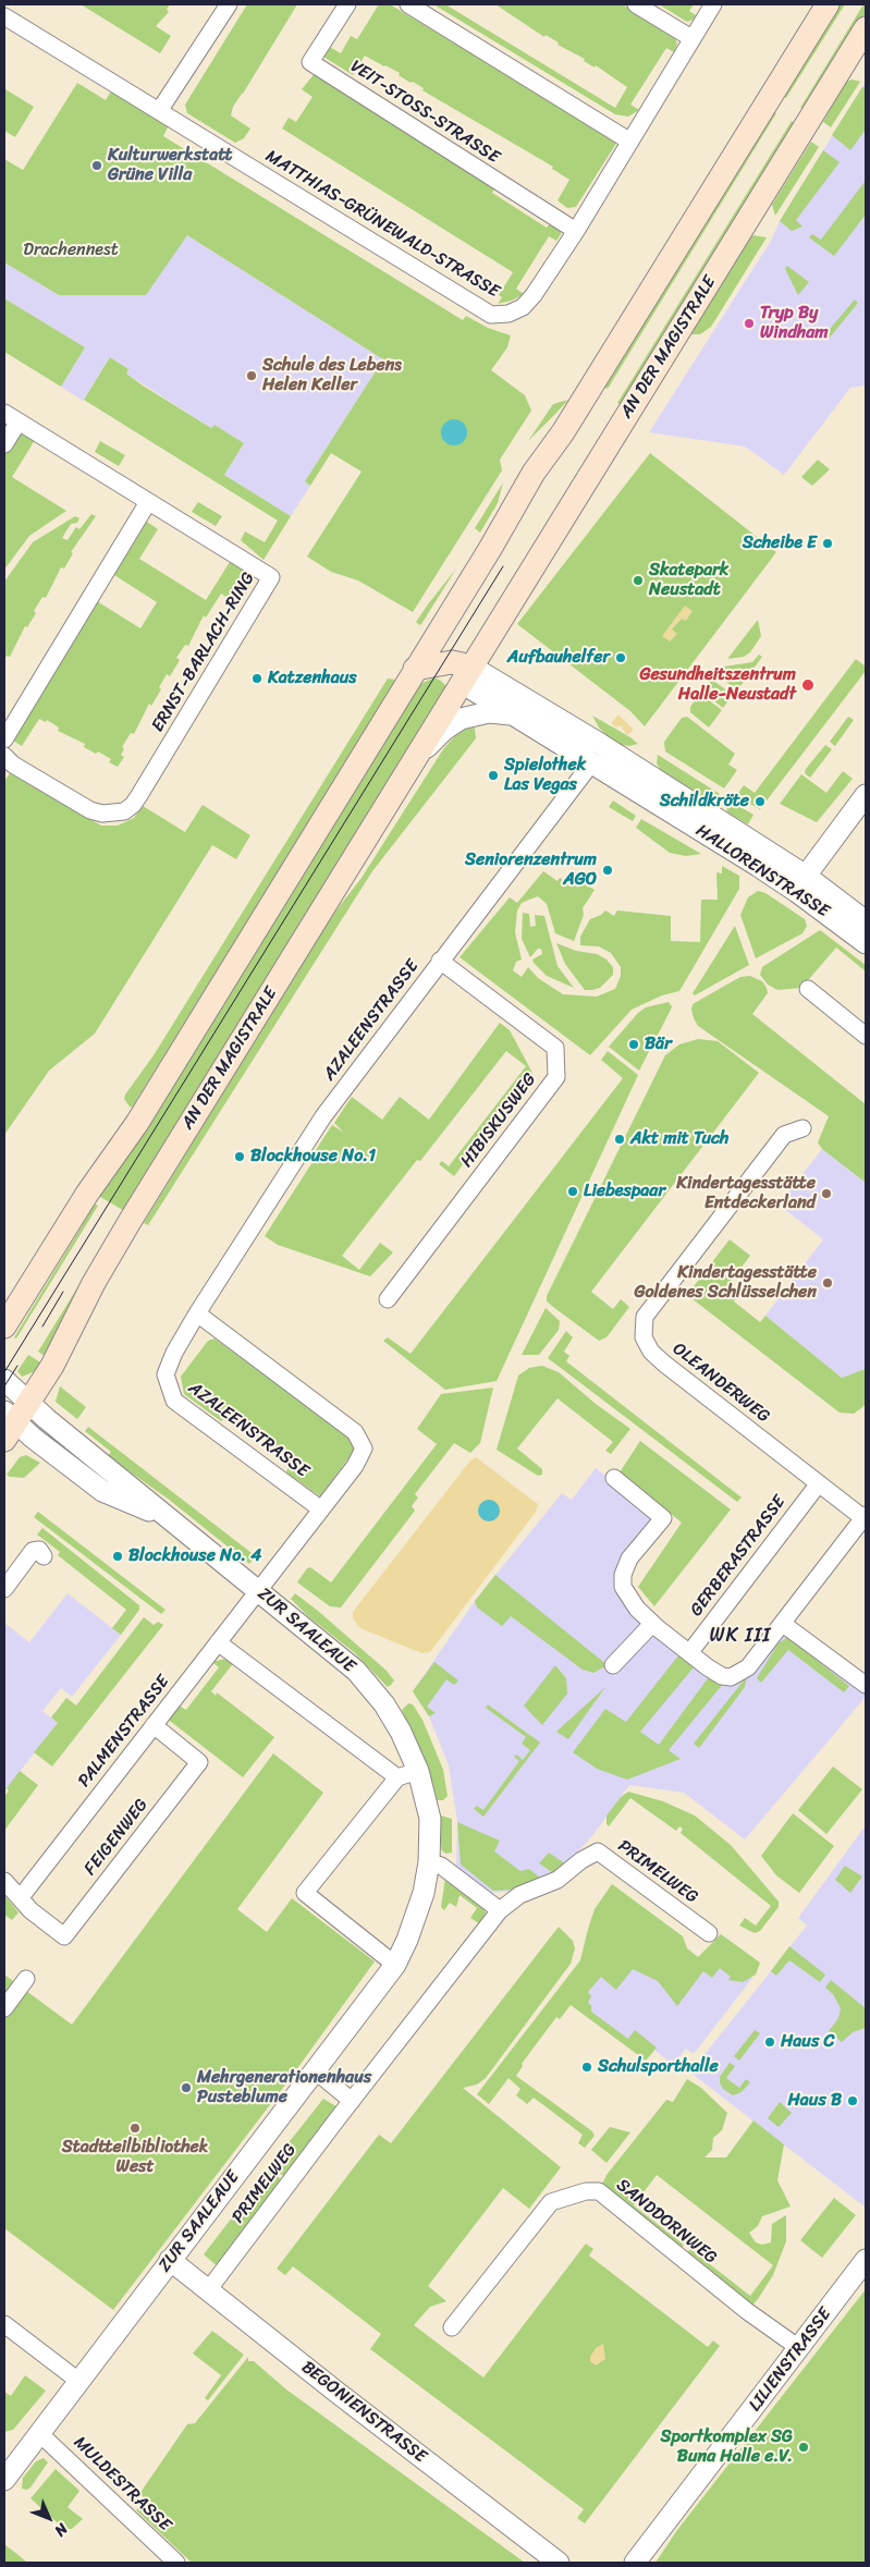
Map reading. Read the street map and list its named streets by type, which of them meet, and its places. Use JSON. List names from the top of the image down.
{
  "streets": {
    "main road": ["AN DER MAGISTRALE"],
    "street": [
      "VEIT-STOSS-STRASSE",
      "MATTHIAS-GRÜNEWALD-STRASSE",
      "ERNST-BARLACH-RING",
      "HALLORENSTRASSE",
      "AZALEENSTRASSE",
      "HIBISKUSWEG",
      "OLEANDERWEG",
      "GERBERASTRASSE",
      "ZUR SAALEAUE",
      "PALMENSTRASSE",
      "FEIGENWEG",
      "PRIMELWEG",
      "SANDDORNWEG",
      "LILIENSTRASSE",
      "BEGONIENSTRASSE",
      "MULDESTRASSE"
    ]
  },
  "crossings": [
    ["VEIT-STOSS-STRASSE", "MATTHIAS-GRÜNEWALD-STRASSE"],
    ["AN DER MAGISTRALE", "HALLORENSTRASSE"],
    ["AN DER MAGISTRALE", "ZUR SAALEAUE"],
    ["HALLORENSTRASSE", "AZALEENSTRASSE"],
    ["AZALEENSTRASSE", "HIBISKUSWEG"],
    ["OLEANDERWEG", "GERBERASTRASSE"],
    ["ZUR SAALEAUE", "PALMENSTRASSE"],
    ["ZUR SAALEAUE", "BEGONIENSTRASSE"],
    ["ZUR SAALEAUE", "MULDESTRASSE"],
    ["PALMENSTRASSE", "FEIGENWEG"],
    ["PRIMELWEG", "BEGONIENSTRASSE"],
    ["SANDDORNWEG", "LILIENSTRASSE"]
  ],
  "districts": ["WK III"],
  "parks": ["Drachennest"],
  "places": [
    "Kulturwerkstatt Grüne Villa",
    "Tryp By Windham",
    "Schule des Lebens Helen Keller",
    "Scheibe E",
    "Skatepark Neustadt",
    "Aufbauhelfer",
    "Katzenhaus",
    "Gesundheitszentrum Halle-Neustadt",
    "Spielothek Las Vegas",
    "Schildkröte",
    "Seniorenzentrum AGO",
    "Bär",
    "Akt mit Tuch",
    "Blockhouse No.1",
    "Liebespaar",
    "Kindertagesstätte Entdeckerland",
    "Kindertagesstätte Goldenes Schlüsselchen",
    "Blockhouse No. 4",
    "Haus C",
    "Schulsporthalle",
    "Mehrgenerationenhaus Pusteblume",
    "Haus B",
    "Stadtteilbibliothek West",
    "Sportkomplex SG Buna Halle e.V."
  ],
  "north": "bottom right"
}
